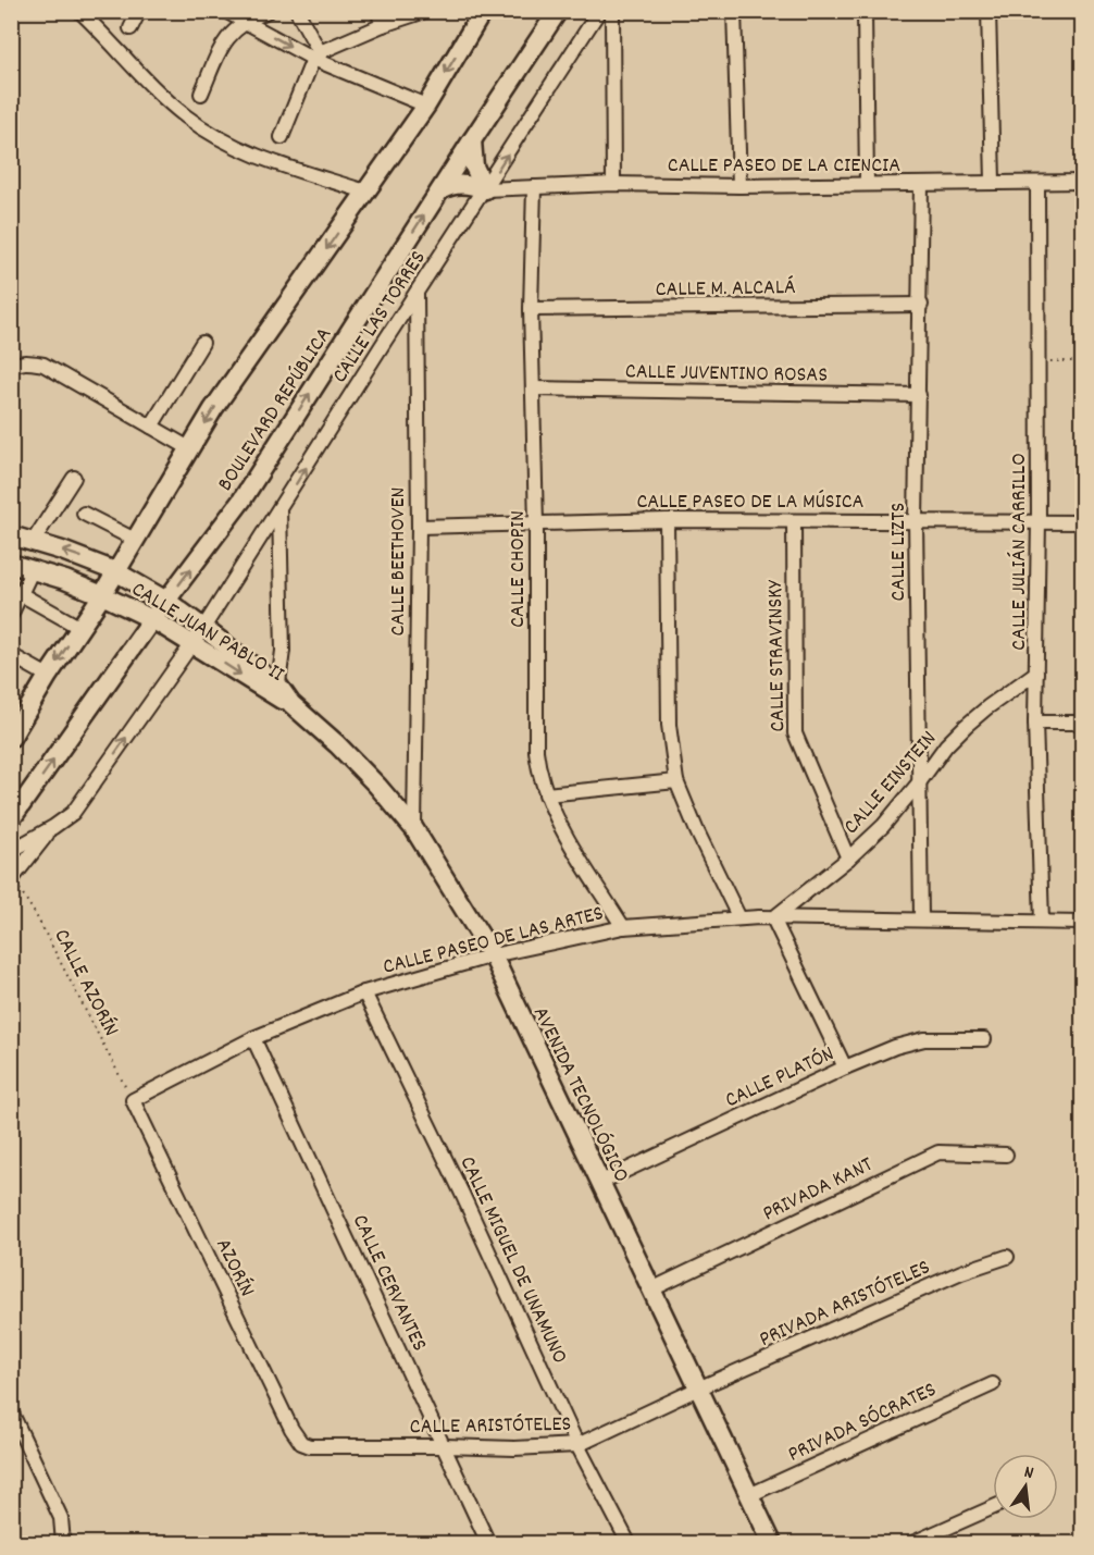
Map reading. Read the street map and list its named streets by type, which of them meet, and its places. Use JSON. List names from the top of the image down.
{
  "streets": {
    "main road": ["BOULEVARD REPÚBLICA", "CALLE JUAN PABLO II", "AVENIDA TECNOLÓGICO"],
    "street": [
      "CALLE PASEO DE LA CIENCIA",
      "CALLE M. ALCALÁ",
      "CALLE LAS TORRES",
      "CALLE JUVENTINO ROSAS",
      "CALLE PASEO DE LA MÚSICA",
      "CALLE LIZTS",
      "CALLE JULIÁN CARRILLO",
      "CALLE BEETHOVEN",
      "CALLE CHOPIN",
      "CALLE STRAVINSKY",
      "CALLE EINSTEIN",
      "CALLE PASEO DE LAS ARTES",
      "CALLE PLATÓN",
      "PRIVADA KANT",
      "CALLE MIGUEL DE UNAMUNO",
      "AZORÍN",
      "CALLE CERVANTES",
      "PRIVADA ARISTÓTELES",
      "PRIVADA SÓCRATES",
      "CALLE ARISTÓTELES"
    ],
    "path": ["CALLE AZORÍN"]
  },
  "crossings": [
    ["CALLE PASEO DE LA CIENCIA", "CALLE LAS TORRES"],
    ["CALLE PASEO DE LA CIENCIA", "CALLE LIZTS"],
    ["CALLE PASEO DE LA CIENCIA", "CALLE JULIÁN CARRILLO"],
    ["CALLE PASEO DE LA CIENCIA", "CALLE CHOPIN"],
    ["CALLE M. ALCALÁ", "CALLE LIZTS"],
    ["CALLE M. ALCALÁ", "CALLE CHOPIN"],
    ["CALLE LAS TORRES", "CALLE BEETHOVEN"],
    ["CALLE LAS TORRES", "CALLE JUAN PABLO II"],
    ["CALLE JUVENTINO ROSAS", "CALLE LIZTS"],
    ["CALLE JUVENTINO ROSAS", "CALLE CHOPIN"],
    ["BOULEVARD REPÚBLICA", "CALLE JUAN PABLO II"],
    ["CALLE PASEO DE LA MÚSICA", "CALLE LIZTS"],
    ["CALLE PASEO DE LA MÚSICA", "CALLE JULIÁN CARRILLO"],
    ["CALLE PASEO DE LA MÚSICA", "CALLE BEETHOVEN"],
    ["CALLE PASEO DE LA MÚSICA", "CALLE CHOPIN"],
    ["CALLE PASEO DE LA MÚSICA", "CALLE STRAVINSKY"],
    ["CALLE LIZTS", "CALLE EINSTEIN"],
    ["CALLE LIZTS", "CALLE PASEO DE LAS ARTES"],
    ["CALLE JULIÁN CARRILLO", "CALLE EINSTEIN"],
    ["CALLE JULIÁN CARRILLO", "CALLE PASEO DE LAS ARTES"],
    ["CALLE BEETHOVEN", "AVENIDA TECNOLÓGICO"],
    ["CALLE CHOPIN", "CALLE PASEO DE LAS ARTES"],
    ["CALLE JUAN PABLO II", "AVENIDA TECNOLÓGICO"],
    ["CALLE STRAVINSKY", "CALLE EINSTEIN"],
    ["CALLE EINSTEIN", "CALLE PASEO DE LAS ARTES"],
    ["CALLE PASEO DE LAS ARTES", "CALLE AZORÍN"],
    ["CALLE PASEO DE LAS ARTES", "AVENIDA TECNOLÓGICO"],
    ["CALLE PASEO DE LAS ARTES", "CALLE MIGUEL DE UNAMUNO"],
    ["CALLE PASEO DE LAS ARTES", "AZORÍN"],
    ["CALLE PASEO DE LAS ARTES", "CALLE CERVANTES"],
    ["CALLE AZORÍN", "AZORÍN"],
    ["CALLE PLATÓN", "AVENIDA TECNOLÓGICO"],
    ["AVENIDA TECNOLÓGICO", "PRIVADA KANT"],
    ["AVENIDA TECNOLÓGICO", "PRIVADA ARISTÓTELES"],
    ["AVENIDA TECNOLÓGICO", "PRIVADA SÓCRATES"],
    ["AVENIDA TECNOLÓGICO", "CALLE ARISTÓTELES"],
    ["CALLE MIGUEL DE UNAMUNO", "CALLE ARISTÓTELES"],
    ["AZORÍN", "CALLE ARISTÓTELES"],
    ["CALLE CERVANTES", "CALLE ARISTÓTELES"],
    ["PRIVADA ARISTÓTELES", "CALLE ARISTÓTELES"]
  ],
  "one_way": ["CALLE LAS TORRES"],
  "north": "top"
}
